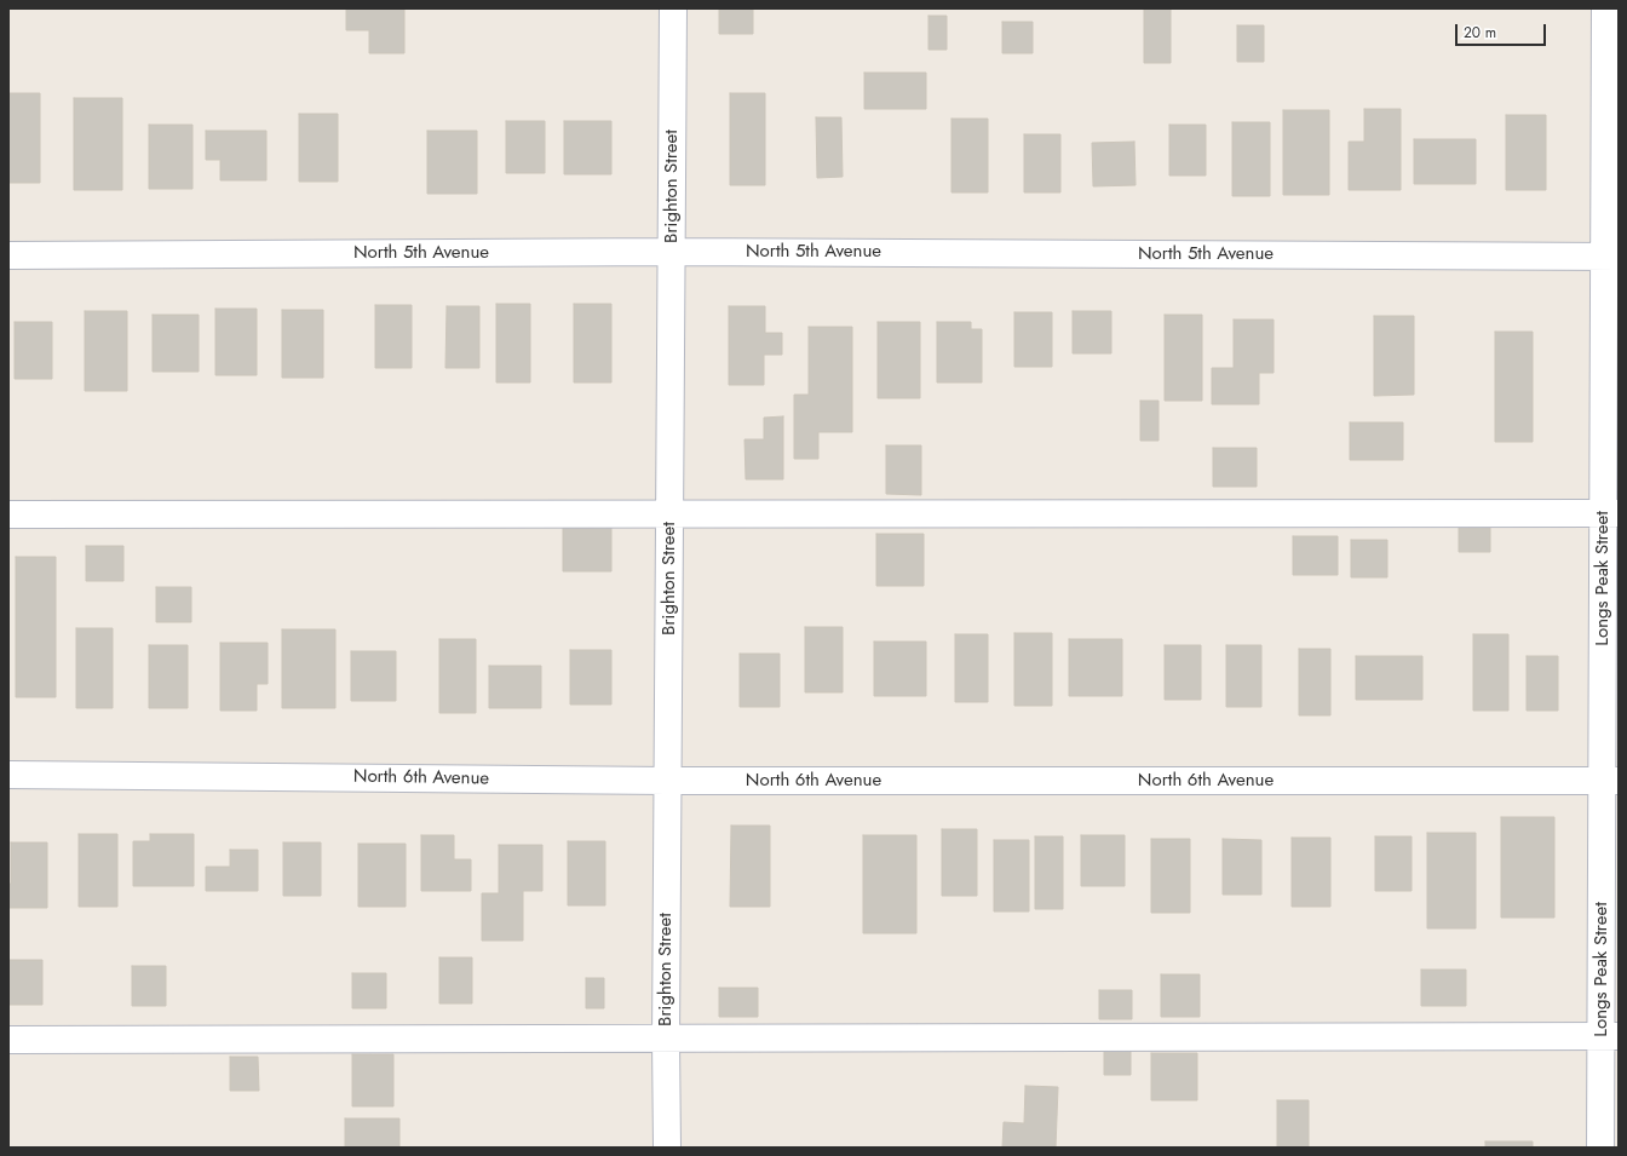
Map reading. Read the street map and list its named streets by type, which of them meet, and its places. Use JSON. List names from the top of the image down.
{
  "streets": {
    "street": [
      "Brighton Street",
      "North 5th Avenue",
      "Longs Peak Street",
      "North 6th Avenue"
    ]
  },
  "crossings": [
    ["Brighton Street", "North 5th Avenue"],
    ["Brighton Street", "North 6th Avenue"],
    ["North 5th Avenue", "Longs Peak Street"],
    ["Longs Peak Street", "North 6th Avenue"]
  ],
  "scale_bar": "20 m"
}
